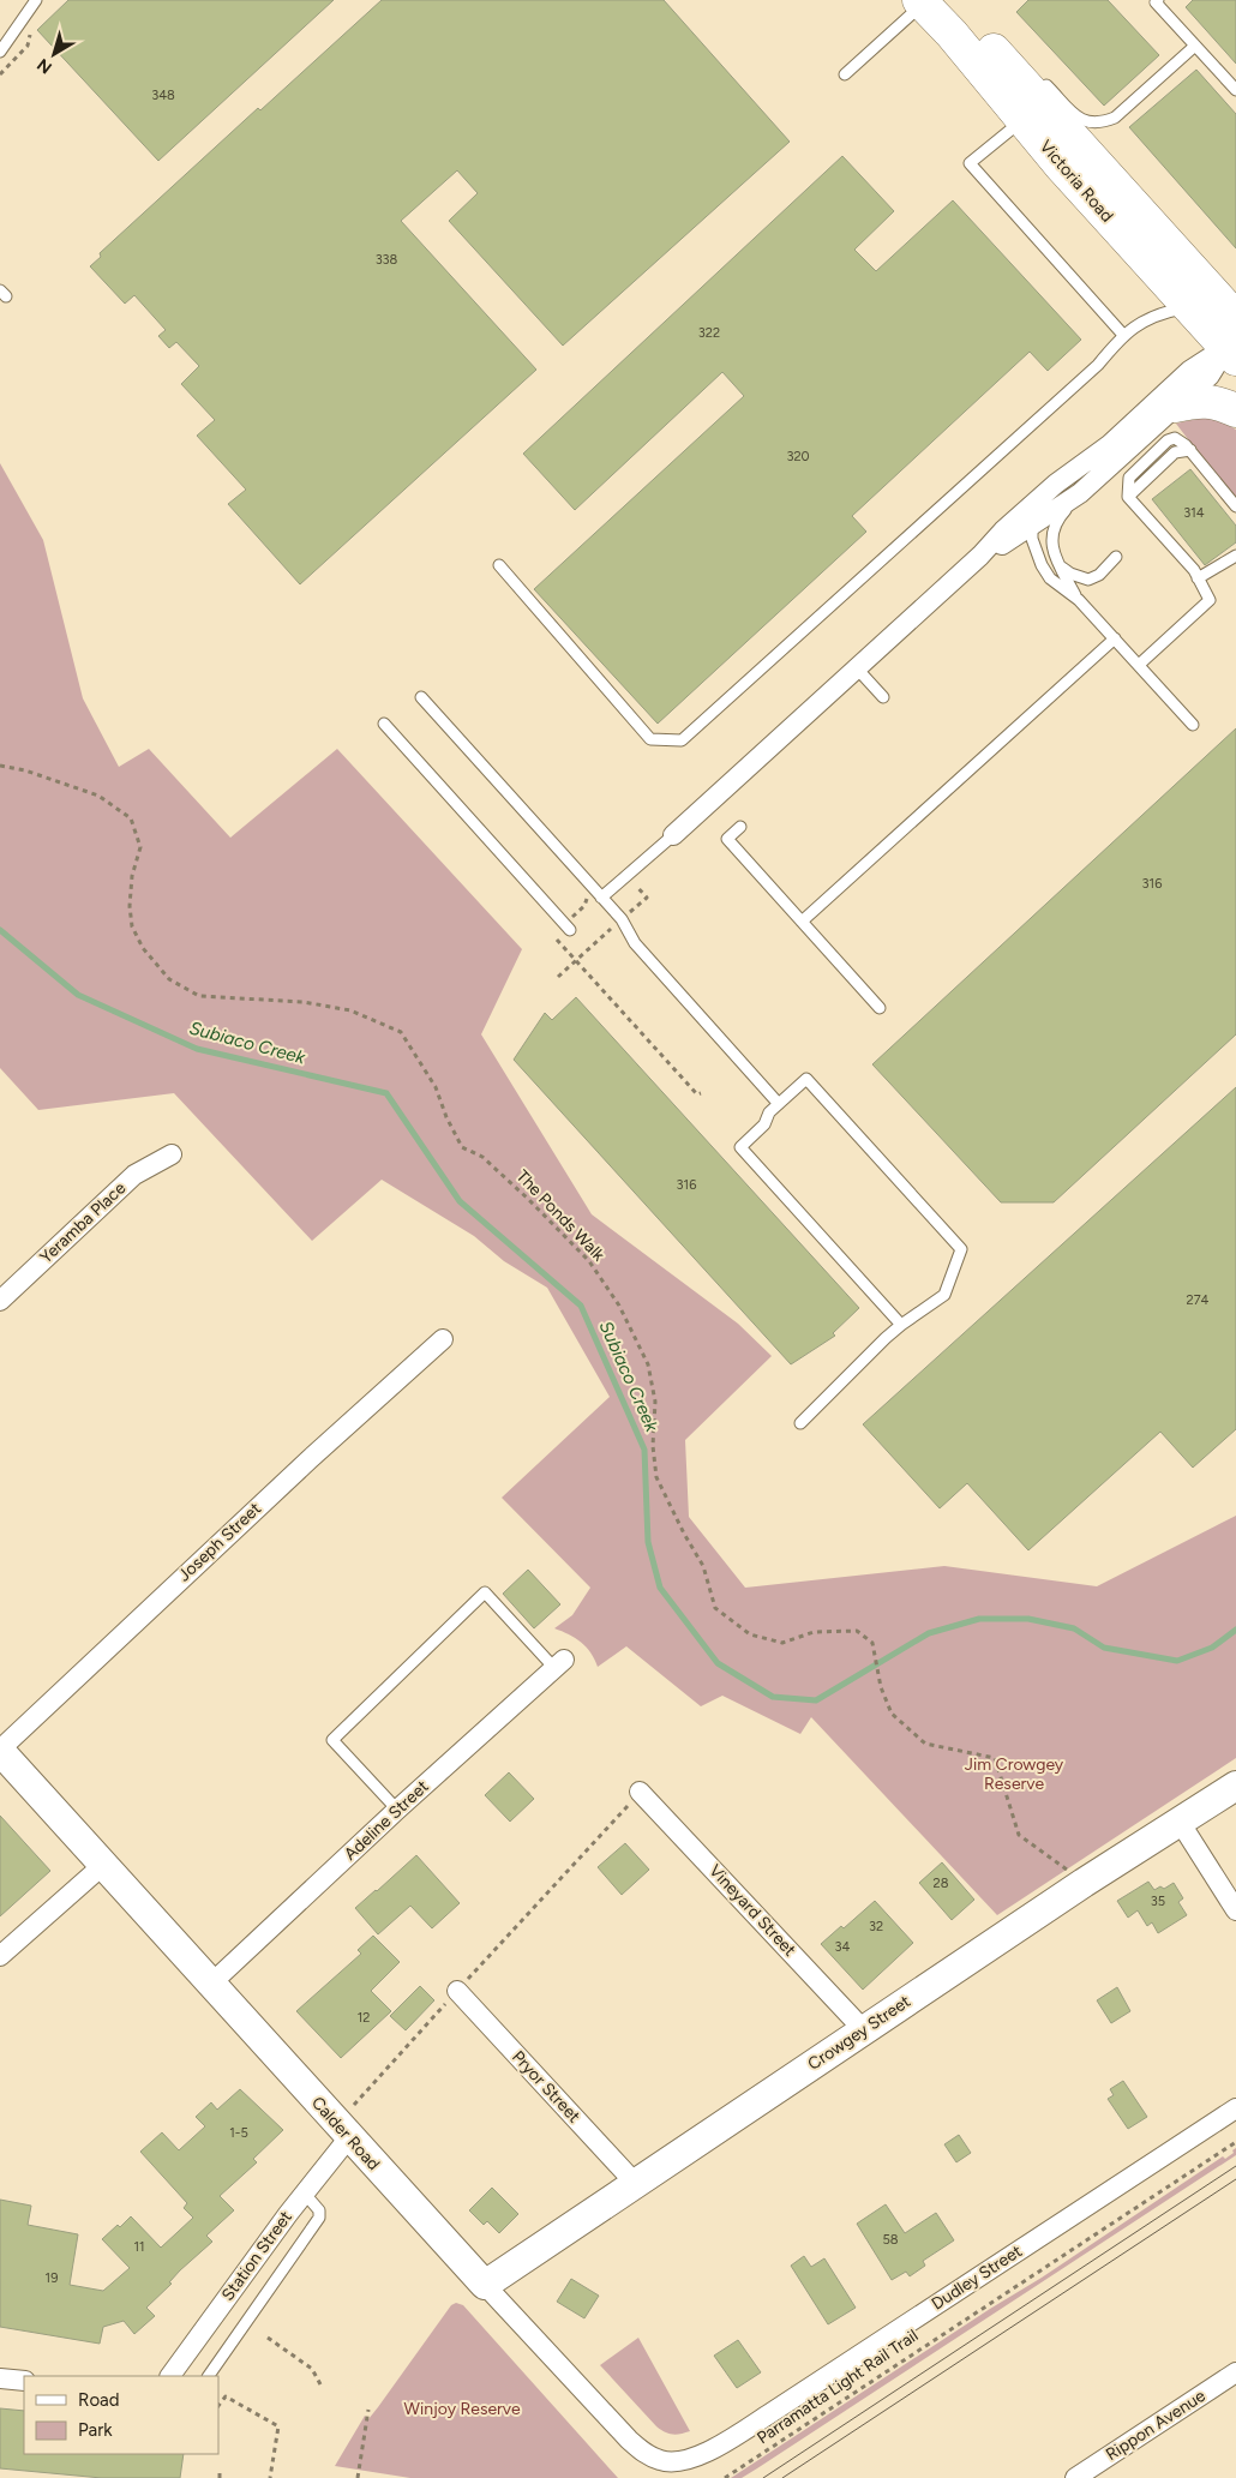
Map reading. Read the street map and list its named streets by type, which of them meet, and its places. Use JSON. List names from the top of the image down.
{
  "streets": {
    "highway": ["Victoria Road"],
    "street": [
      "Yeramba Place",
      "Joseph Street",
      "Adeline Street",
      "Vineyard Street",
      "Crowgey Street",
      "Pryor Street",
      "Calder Road",
      "Station Street",
      "Dudley Street",
      "Rippon Avenue"
    ],
    "path": ["The Ponds Walk", "Parramatta Light Rail Trail"]
  },
  "crossings": [
    ["The Ponds Walk", "Crowgey Street"],
    ["Joseph Street", "Calder Road"],
    ["Adeline Street", "Calder Road"],
    ["Vineyard Street", "Crowgey Street"],
    ["Crowgey Street", "Pryor Street"],
    ["Crowgey Street", "Calder Road"],
    ["Calder Road", "Station Street"],
    ["Calder Road", "Dudley Street"]
  ],
  "water": ["Subiaco Creek"],
  "parks": ["Jim Crowgey Reserve", "Winjoy Reserve"],
  "house_numbers": [
    "348",
    "338",
    "322",
    "320",
    "314",
    "316",
    "316",
    "274",
    "28",
    "35",
    "32",
    "34",
    "12",
    "1-5",
    "58",
    "11",
    "19"
  ],
  "legend": ["Road", "Park"],
  "north": "bottom left"
}
